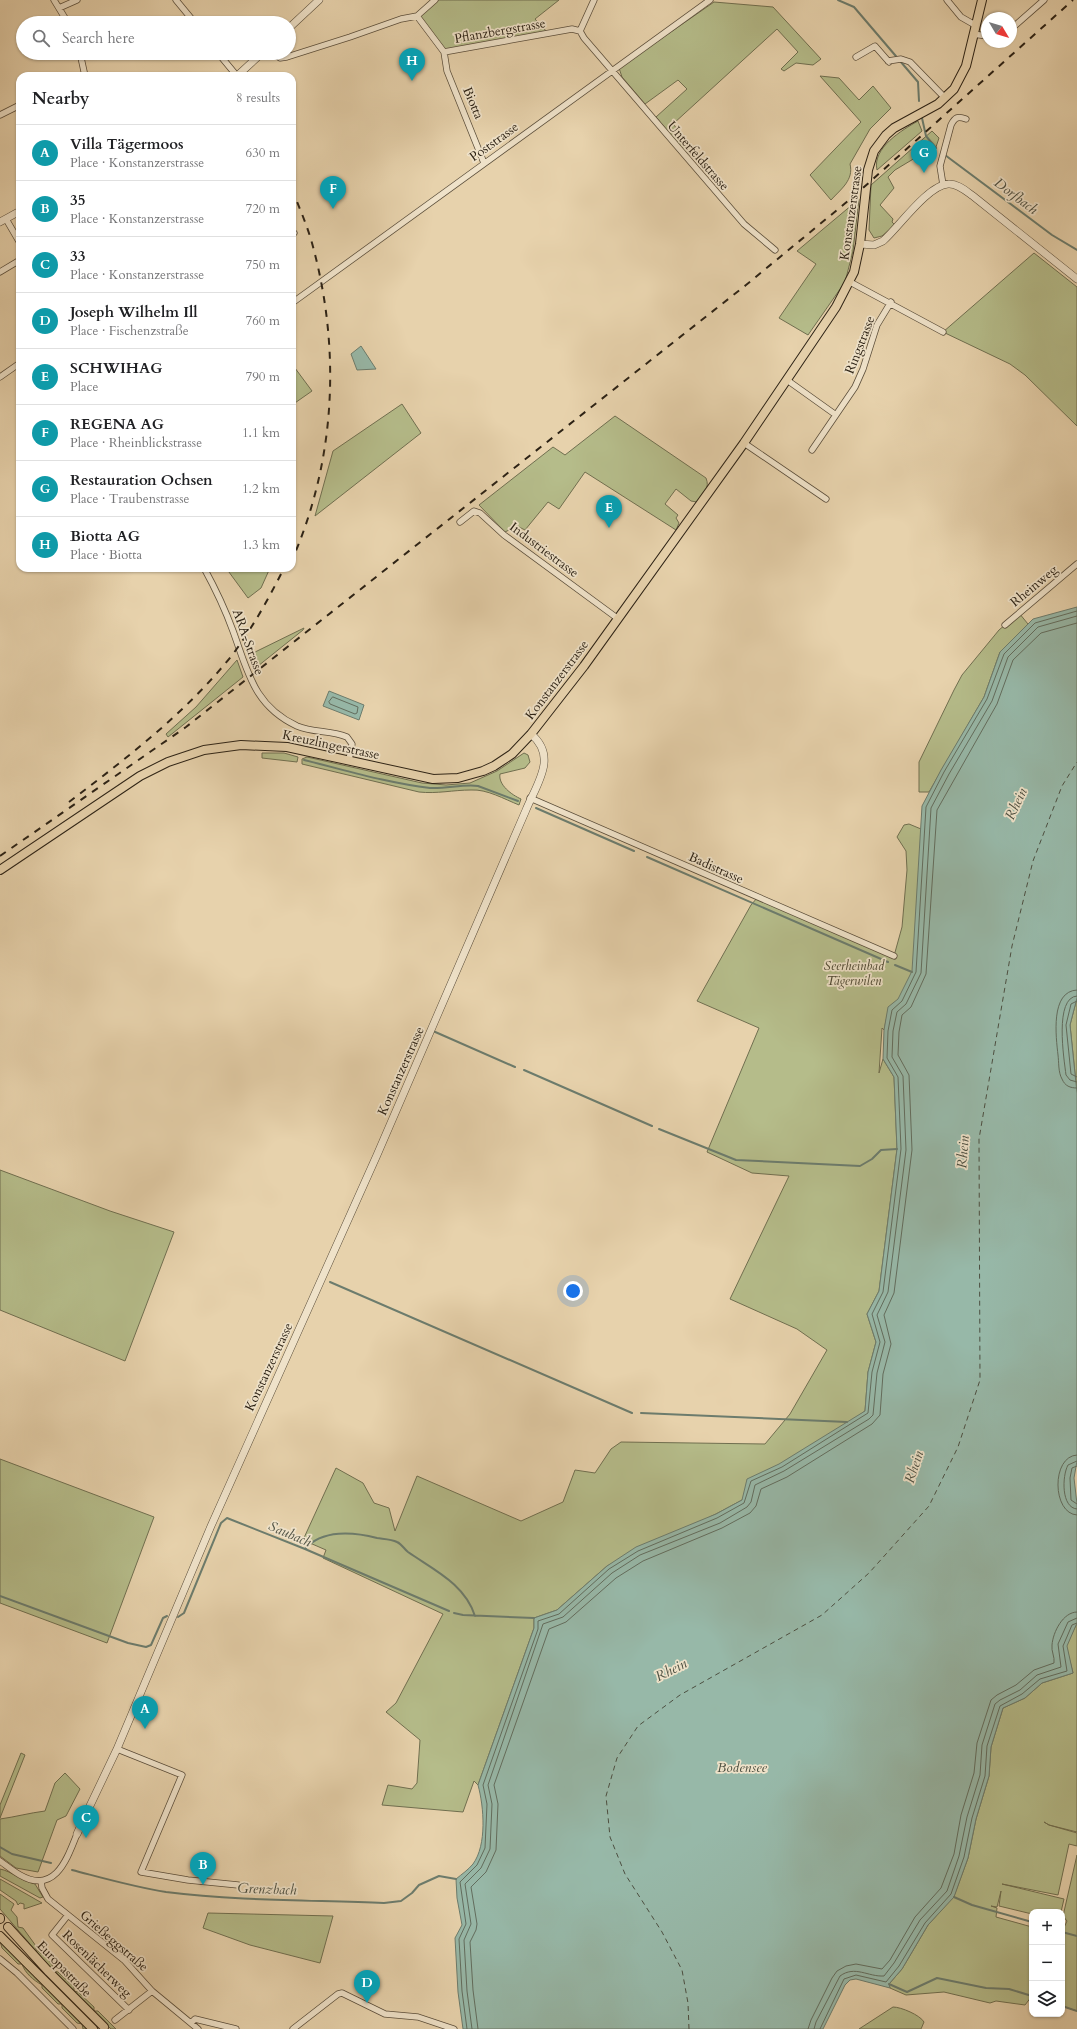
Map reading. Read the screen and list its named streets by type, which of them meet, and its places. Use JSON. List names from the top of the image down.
{
  "streets": {
    "main road": ["Konstanzerstrasse", "Kreuzlingerstrasse", "Europastraße"],
    "street": [
      "Pflanzbergstrasse",
      "Biotta",
      "Poststrasse",
      "Unterfeldstrasse",
      "Ringstrasse",
      "Industriestrasse",
      "Rheinweg",
      "ARA-Strasse",
      "Badistrasse",
      "Grießeggstraße",
      "Rosenlächerweg"
    ]
  },
  "crossings": [
    ["Pflanzbergstrasse", "Biotta"],
    ["Pflanzbergstrasse", "Unterfeldstrasse"],
    ["Biotta", "Poststrasse"],
    ["Poststrasse", "Unterfeldstrasse"],
    ["Konstanzerstrasse", "Industriestrasse"],
    ["Konstanzerstrasse", "Kreuzlingerstrasse"],
    ["Konstanzerstrasse", "Badistrasse"],
    ["ARA-Strasse", "Kreuzlingerstrasse"],
    ["Grießeggstraße", "Rosenlächerweg"]
  ],
  "water": [
    "Dorfbach",
    "Rhein",
    "Saubach",
    "Bodensee",
    "Grenzbach"
  ],
  "parks": ["Seerheinbad Tägerwilen"],
  "north": "bottom right",
  "page": {
    "search": "Search here",
    "pins": [
      "H",
      "G",
      "F",
      "E",
      "A",
      "C",
      "B",
      "D"
    ],
    "heading": ["Nearby", "8 results"],
    "list": [
      {
        "mark": "A",
        "name": "Villa Tägermoos",
        "note": "Place · Konstanzerstrasse",
        "value": "630 m"
      },
      {
        "mark": "B",
        "name": "35",
        "note": "Place · Konstanzerstrasse",
        "value": "720 m"
      },
      {
        "mark": "C",
        "name": "33",
        "note": "Place · Konstanzerstrasse",
        "value": "750 m"
      },
      {
        "mark": "D",
        "name": "Joseph Wilhelm Ill",
        "note": "Place · Fischenzstraße",
        "value": "760 m"
      },
      {
        "mark": "E",
        "name": "SCHWIHAG",
        "note": "Place",
        "value": "790 m"
      },
      {
        "mark": "F",
        "name": "REGENA AG",
        "note": "Place · Rheinblickstrasse",
        "value": "1.1 km"
      },
      {
        "mark": "G",
        "name": "Restauration Ochsen",
        "note": "Place · Traubenstrasse",
        "value": "1.2 km"
      },
      {
        "mark": "H",
        "name": "Biotta AG",
        "note": "Place · Biotta",
        "value": "1.3 km"
      }
    ],
    "map_buttons": ["+", "−"]
  }
}
